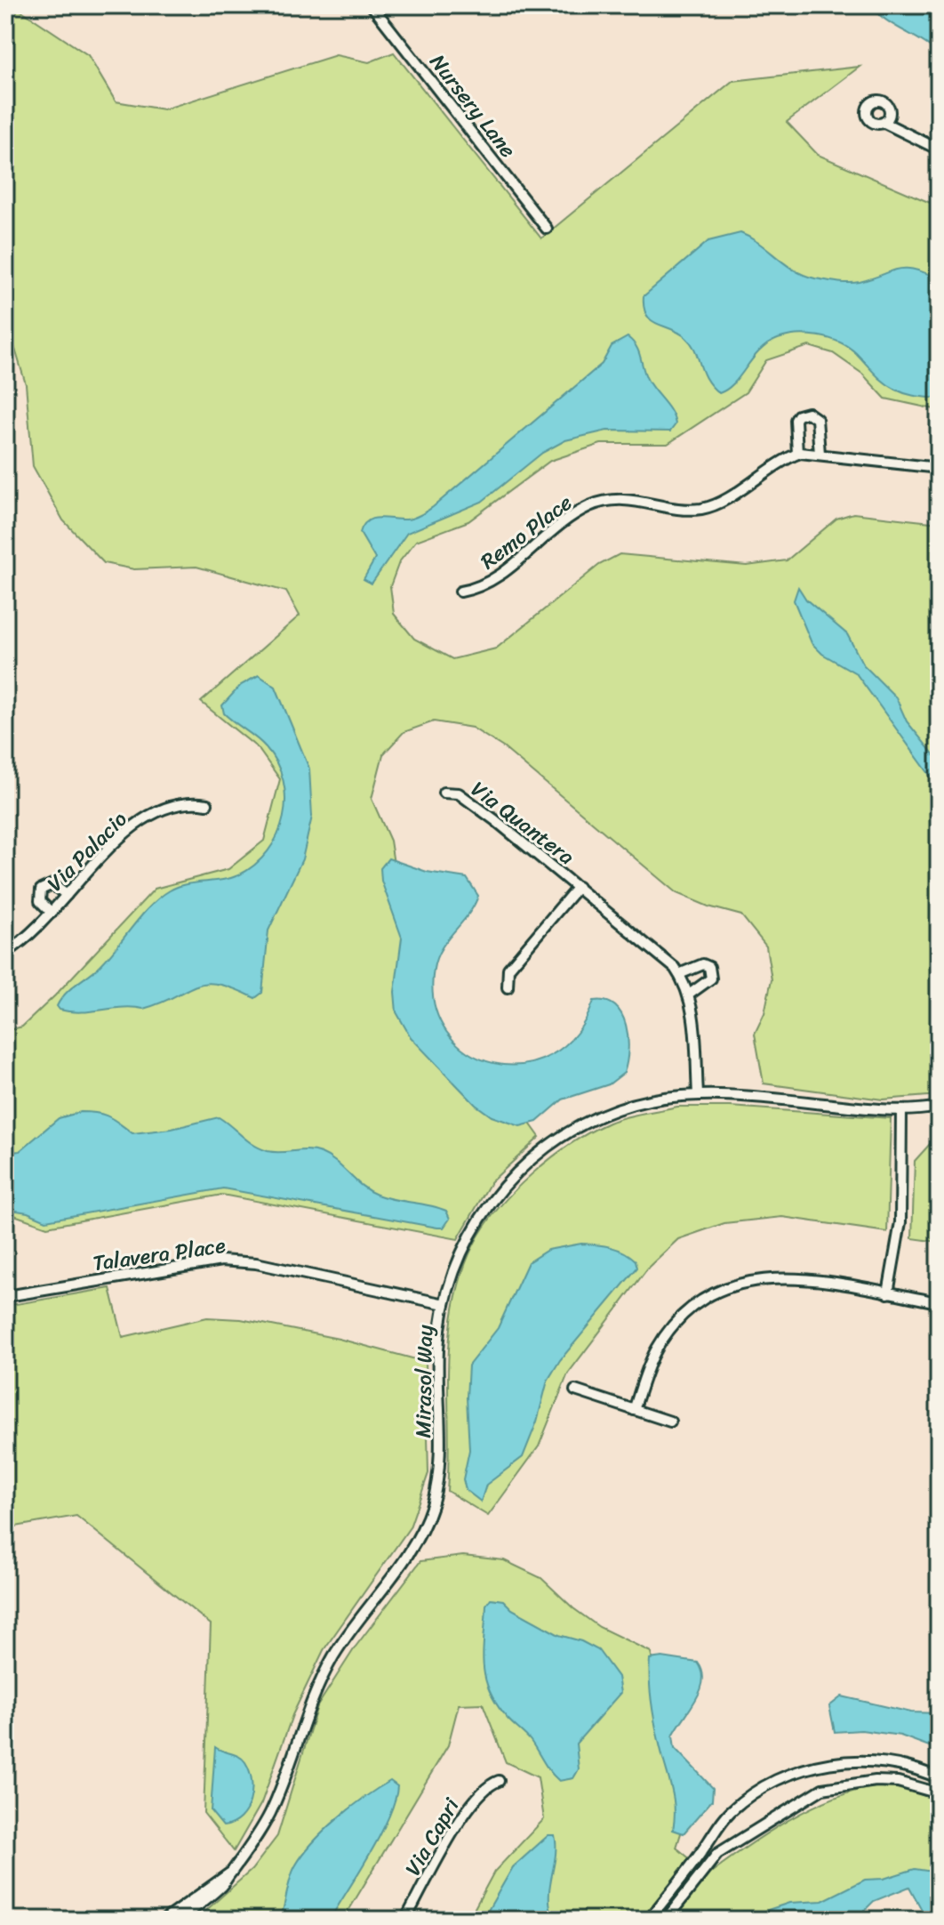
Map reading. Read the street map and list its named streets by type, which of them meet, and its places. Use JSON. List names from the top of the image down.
{
  "streets": {
    "street": [
      "Nursery Lane",
      "Remo Place",
      "Via Quantera",
      "Via Palacio",
      "Talavera Place",
      "Mirasol Way",
      "Via Capri"
    ]
  },
  "crossings": [
    ["Via Quantera", "Mirasol Way"],
    ["Talavera Place", "Mirasol Way"]
  ]
}
